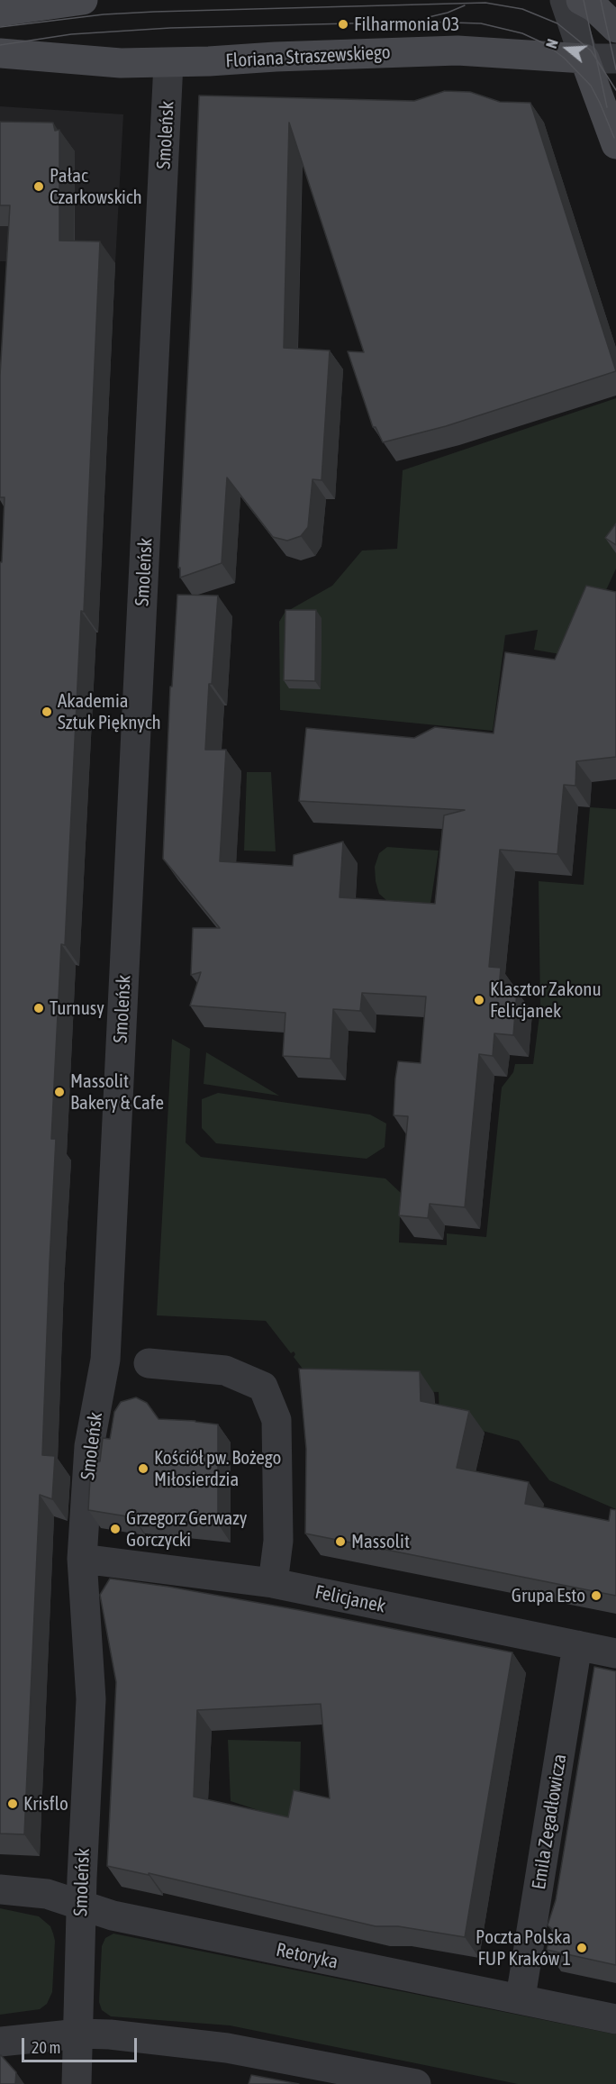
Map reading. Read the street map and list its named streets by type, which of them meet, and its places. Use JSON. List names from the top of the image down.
{
  "streets": {
    "street": [
      "Floriana Straszewskiego",
      "Smoleńsk",
      "Felicjanek",
      "Emila Zegadłowicza",
      "Retoryka"
    ]
  },
  "crossings": [
    ["Floriana Straszewskiego", "Smoleńsk"],
    ["Smoleńsk", "Felicjanek"],
    ["Smoleńsk", "Retoryka"],
    ["Felicjanek", "Emila Zegadłowicza"],
    ["Emila Zegadłowicza", "Retoryka"]
  ],
  "places": [
    "Filharmonia 03",
    "Pałac Czarkowskich",
    "Akademia Sztuk Pięknych",
    "Klasztor Zakonu Felicjanek",
    "Turnusy",
    "Massolit Bakery & Cafe",
    "Kościół pw. Bożego Miłosierdzia",
    "Grzegorz Gerwazy Gorczycki",
    "Massolit",
    "Grupa Esto",
    "Krisflo",
    "Poczta Polska FUP Kraków 1"
  ],
  "scale_bar": "20 m",
  "north": "left"
}
